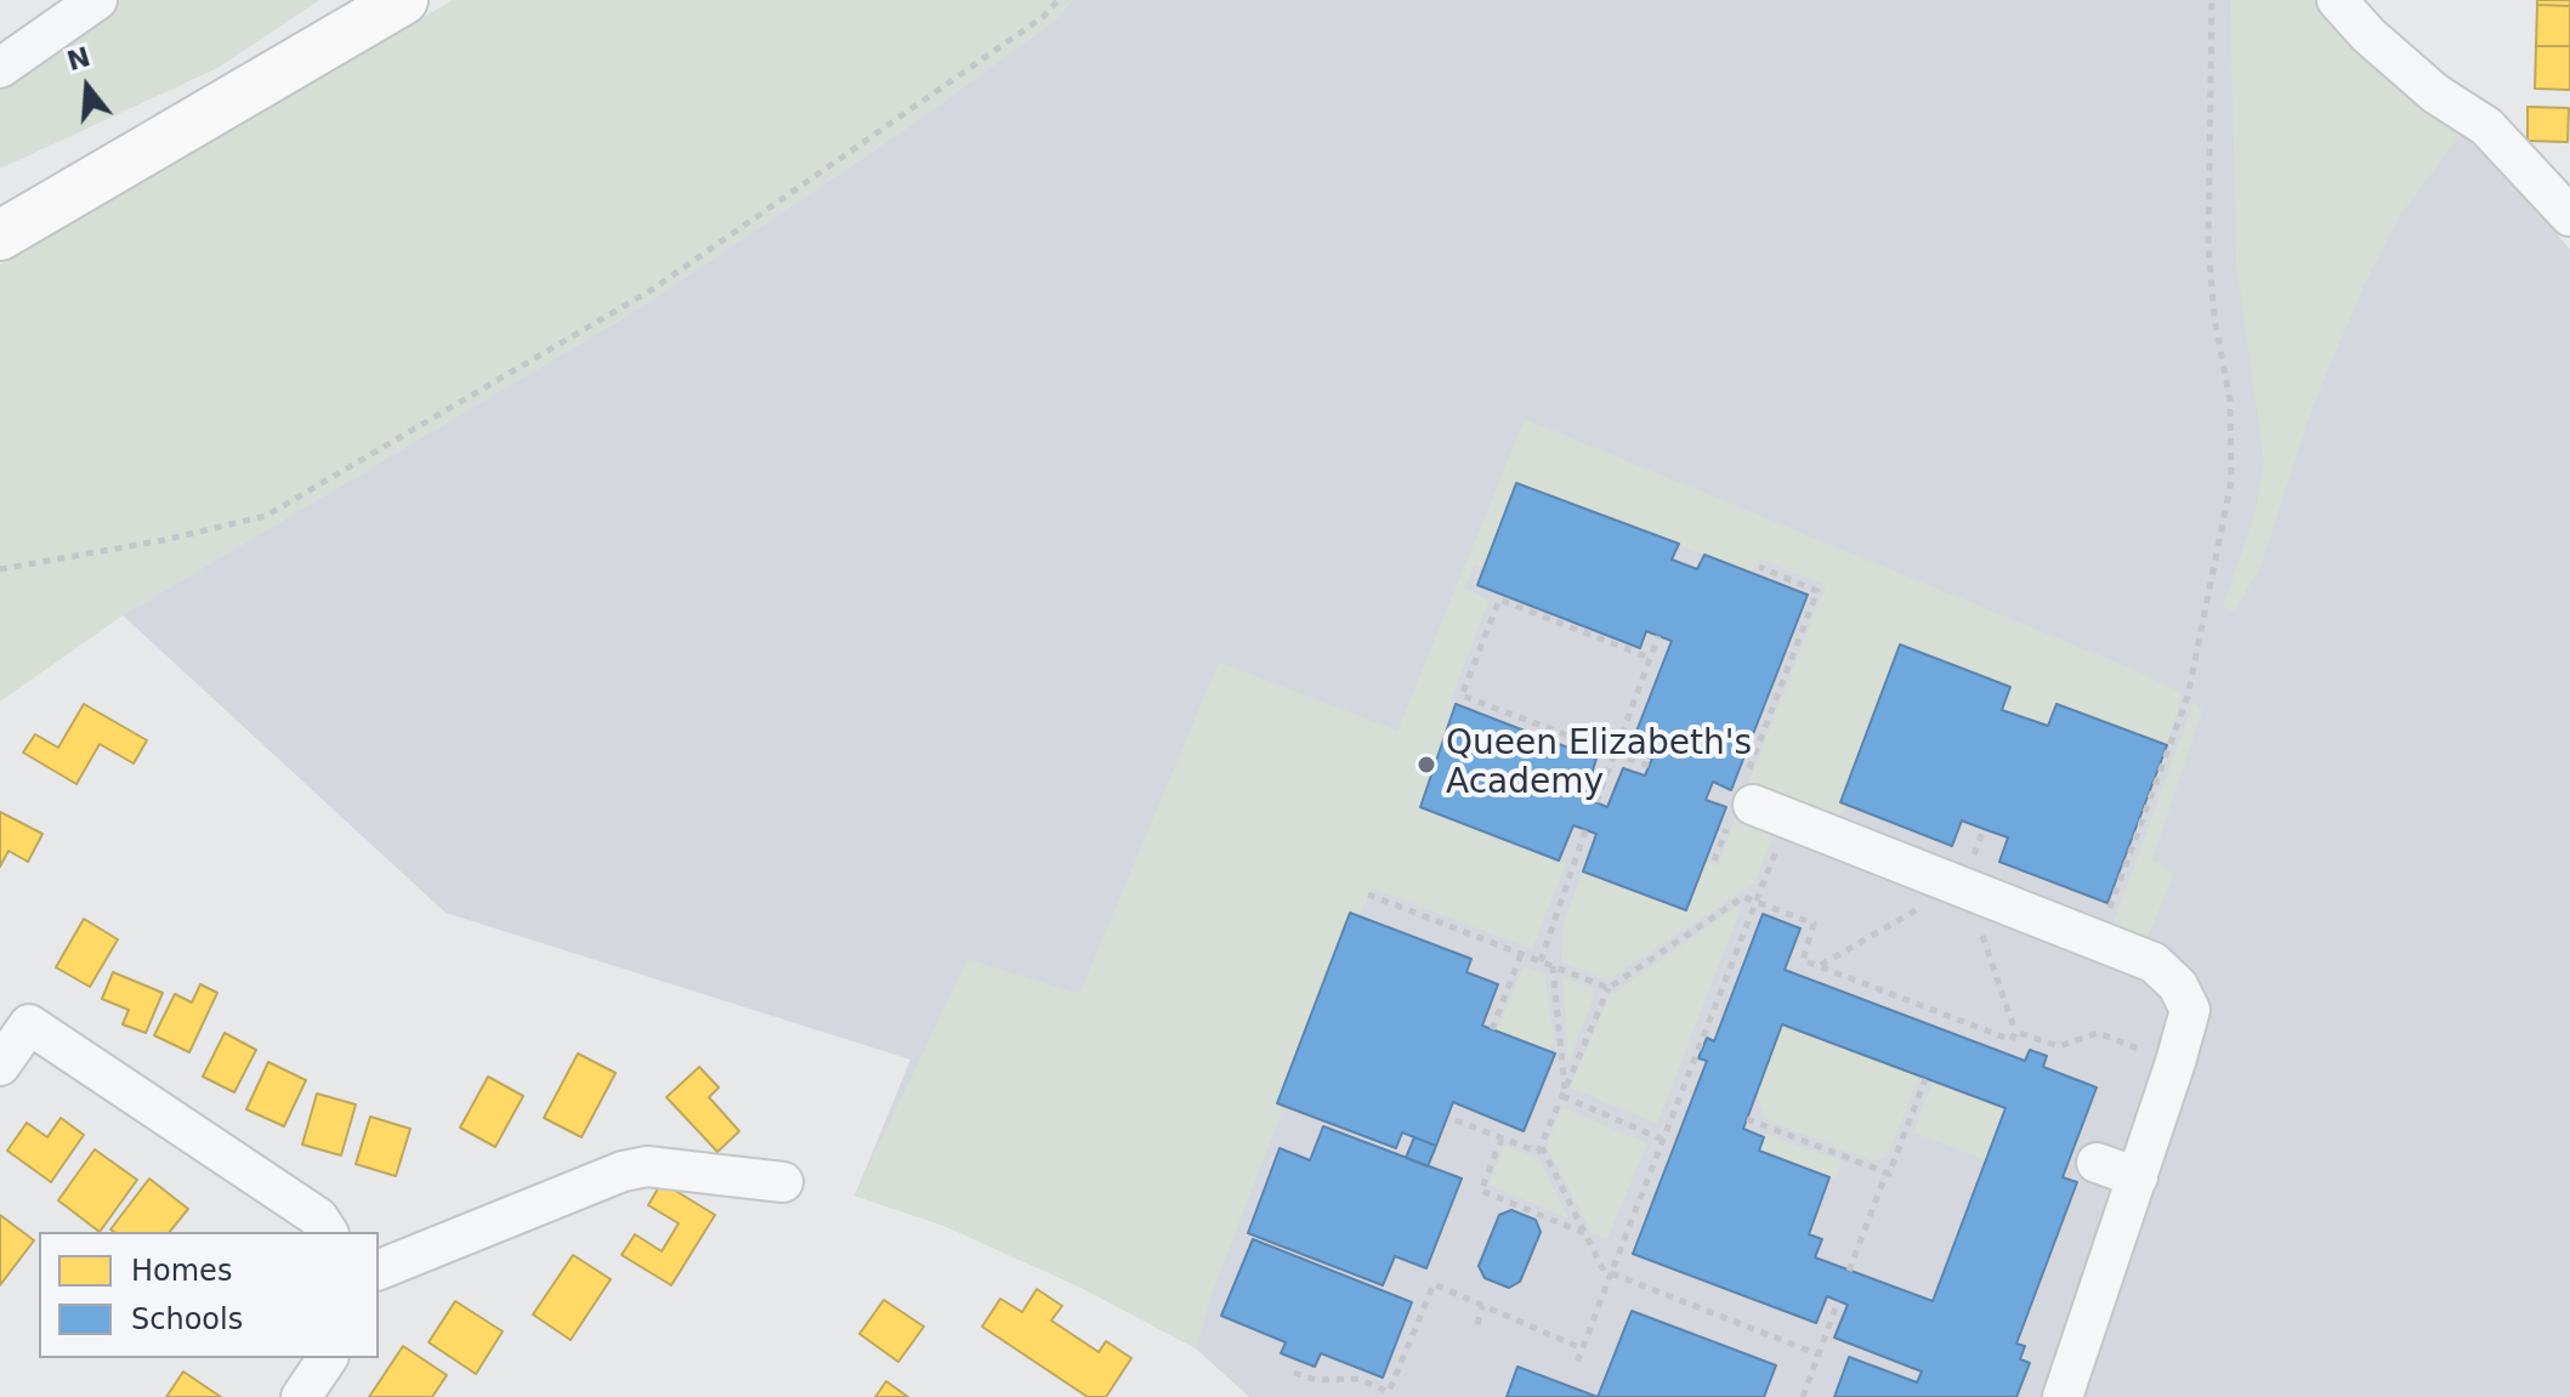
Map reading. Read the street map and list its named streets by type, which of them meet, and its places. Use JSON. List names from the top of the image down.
{
  "places": ["Queen Elizabeth's Academy"],
  "legend": ["Homes", "Schools"],
  "north": "top"
}
